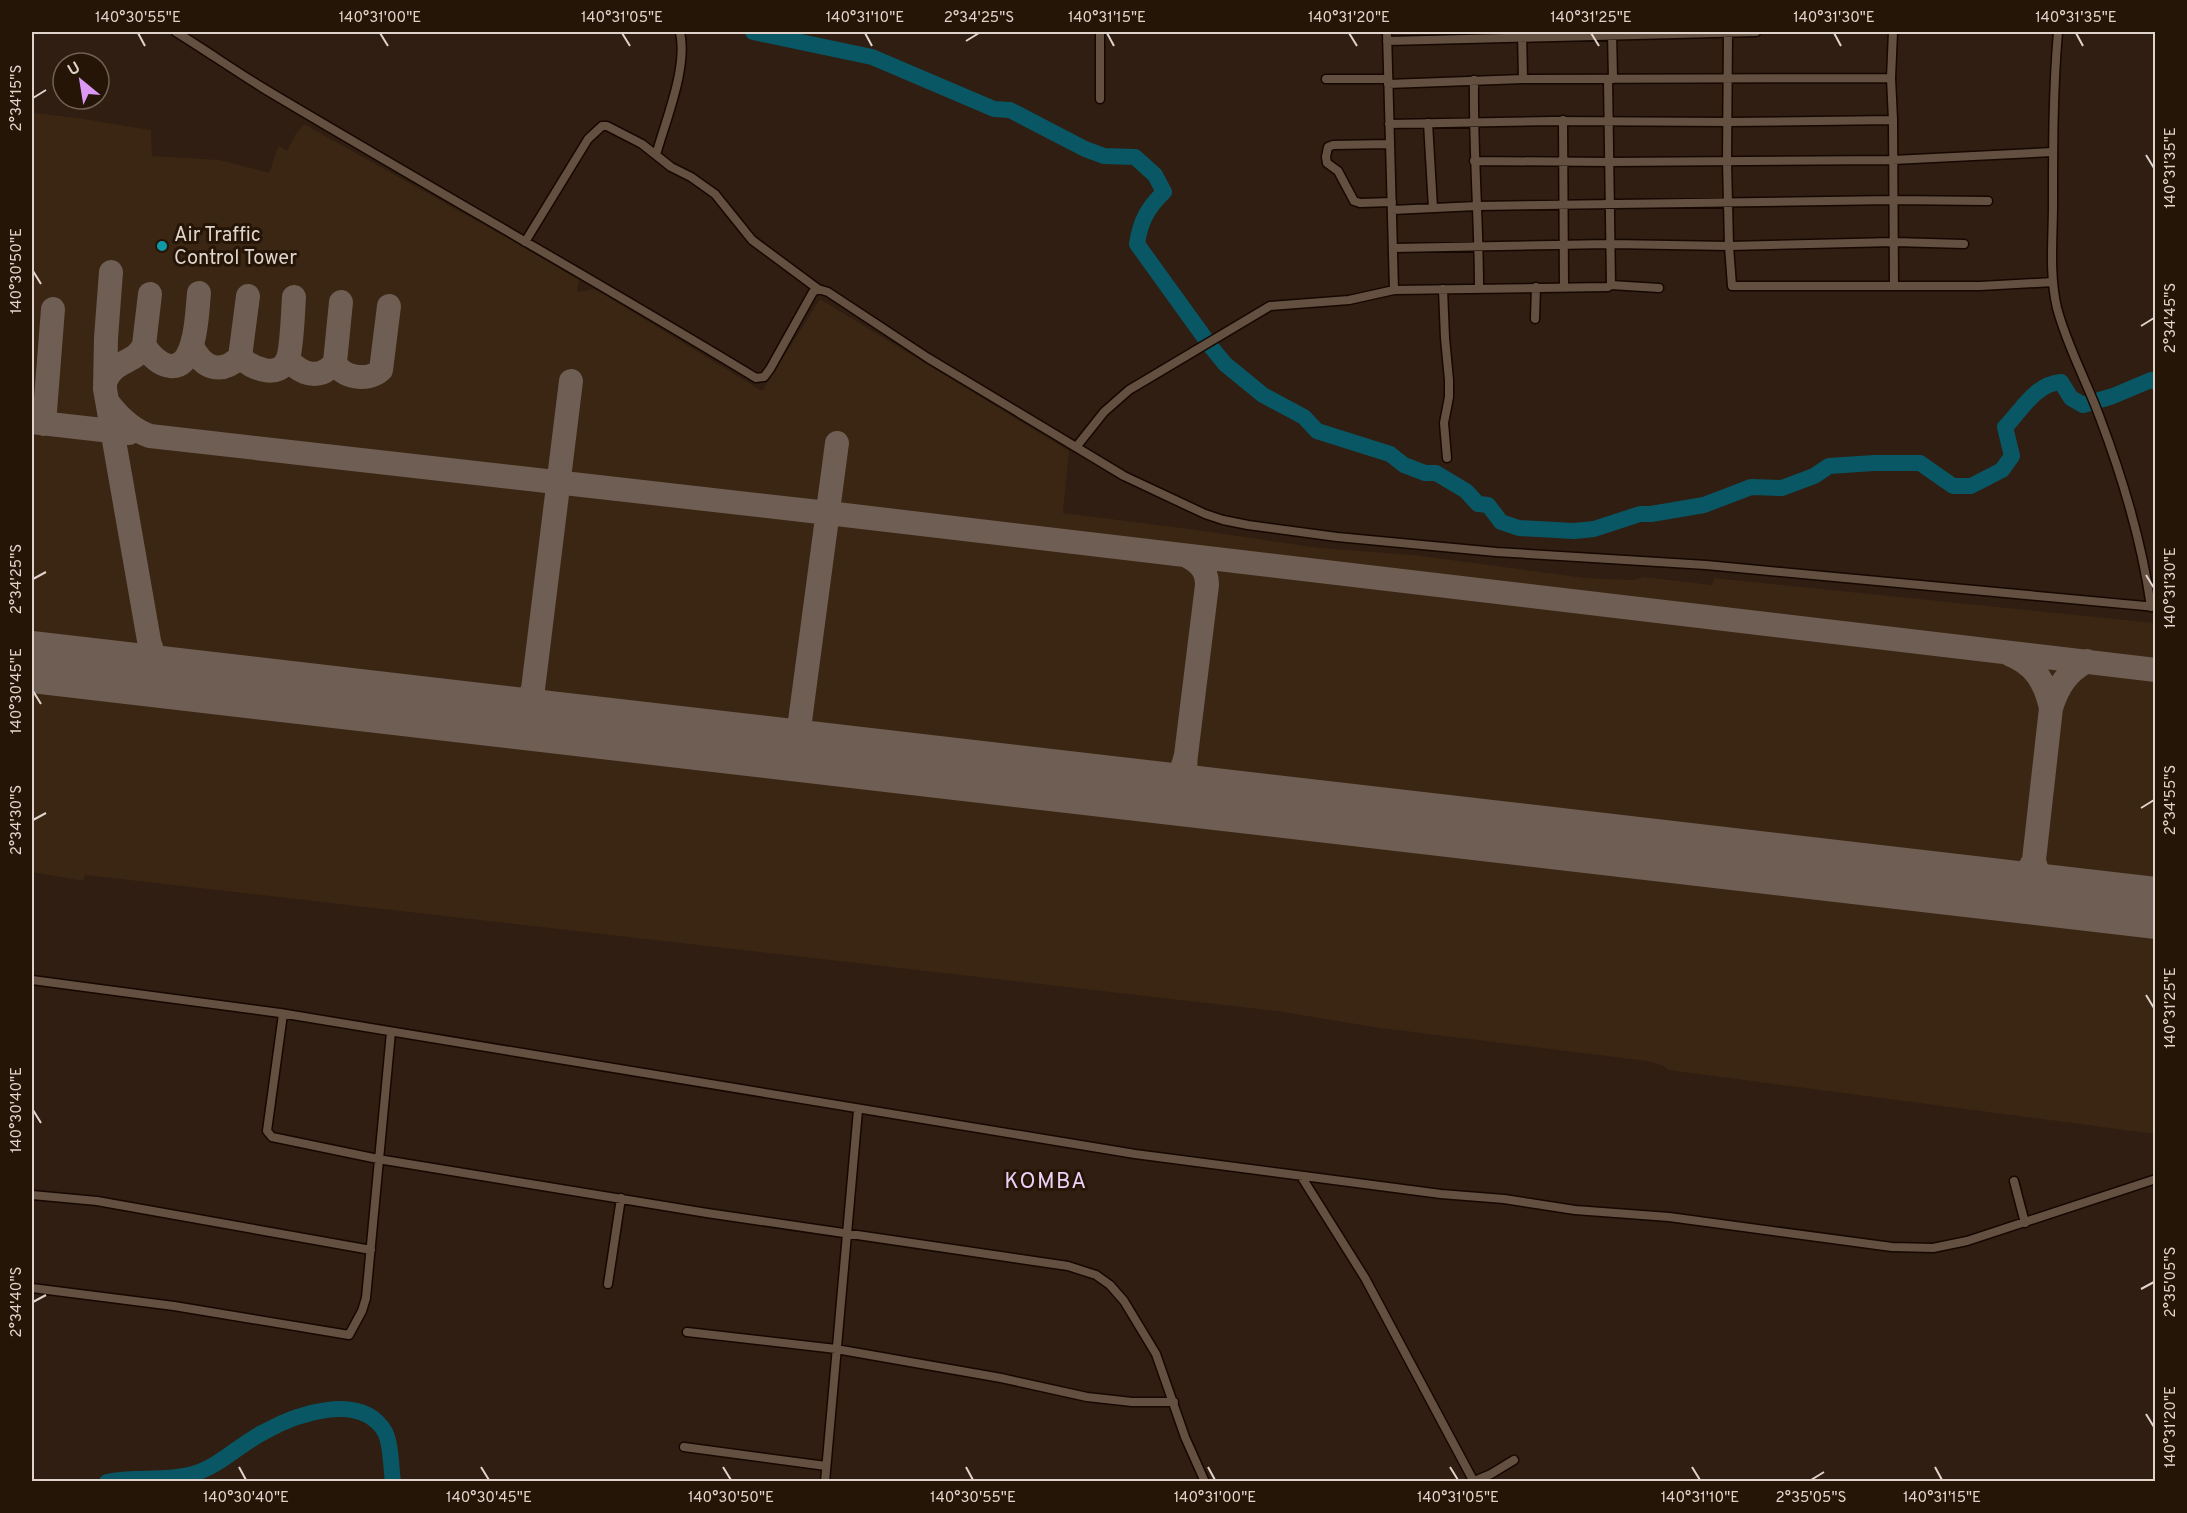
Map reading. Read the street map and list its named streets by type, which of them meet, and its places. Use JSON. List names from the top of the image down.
{
  "districts": ["KOMBA"],
  "places": ["Air Traffic Control Tower"],
  "north": "top left",
  "coordinates": [
    "140°30'55\"E",
    "140°31'00\"E",
    "140°31'05\"E",
    "140°31'10\"E",
    "2°34'25\"S",
    "140°31'15\"E",
    "140°31'20\"E",
    "140°31'25\"E",
    "140°31'30\"E",
    "140°31'35\"E",
    "2°34'15\"S",
    "140°30'50\"E",
    "2°34'45\"S",
    "140°30'45\"E",
    "2°34'55\"S",
    "2°34'30\"S",
    "140°30'40\"E",
    "2°35'05\"S",
    "2°34'40\"S"
  ]
}
